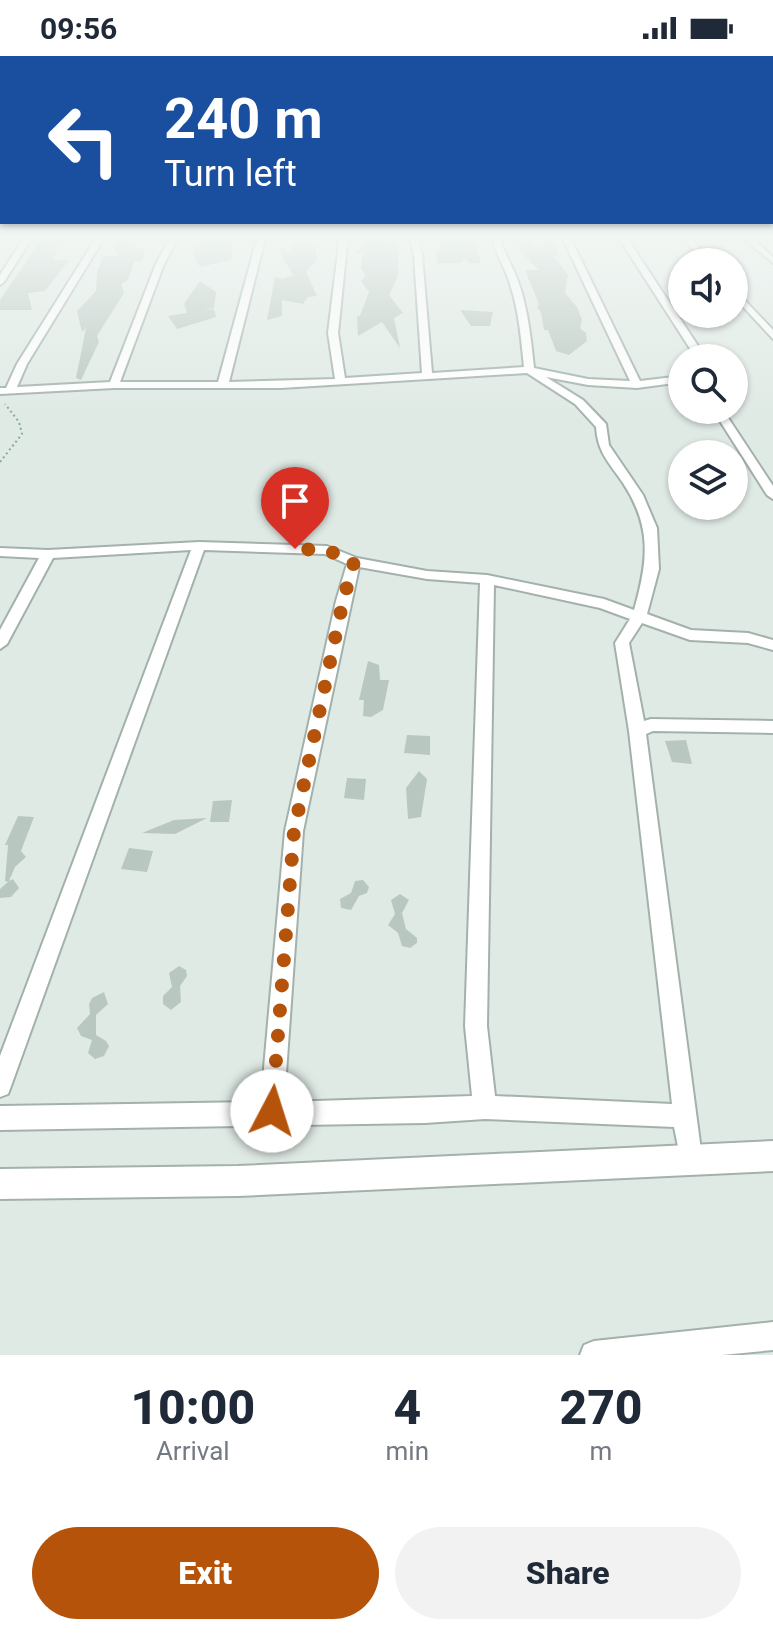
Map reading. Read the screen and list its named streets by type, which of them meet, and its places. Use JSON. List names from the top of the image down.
{
  "page": {
    "status": "09:56",
    "turn": ["240 m", "Turn left"],
    "eta": [
      "10:00",
      "Arrival",
      "4",
      "min",
      "270",
      "m"
    ],
    "buttons": ["Exit", "Share"]
  }
}
